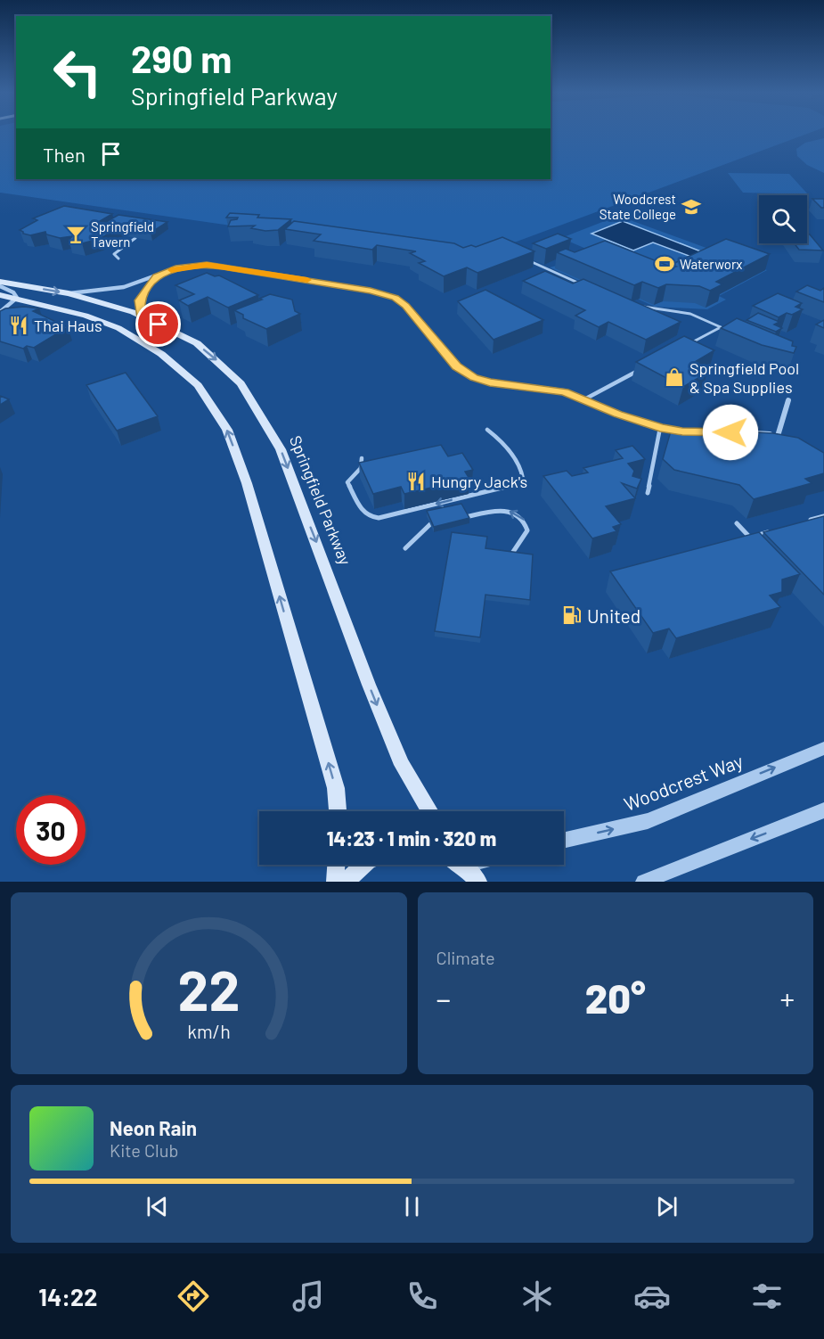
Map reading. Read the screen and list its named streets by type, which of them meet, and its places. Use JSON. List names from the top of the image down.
{
  "streets": {
    "main road": ["Springfield Parkway"],
    "street": ["Woodcrest Way"]
  },
  "places": {
    "school or university": ["Woodcrest State College"],
    "bar": ["Springfield Tavern"],
    "sports": ["Waterworx"],
    "restaurant": ["Thai Haus", "Hungry Jack's"],
    "shop": ["Springfield Pool & Spa Supplies"],
    "fuel station": ["United"]
  },
  "page": {
    "turn": ["290 m", "Springfield Parkway"],
    "then": "Then",
    "limit": "30",
    "trip": "14:23 · 1 min · 320 m",
    "tile": "Climate",
    "heat": ["−", "20°", "+"],
    "song": ["Neon Rain", "Kite Club"],
    "tabs": "14:22",
    "gauge": ["22", "km/h"]
  }
}
